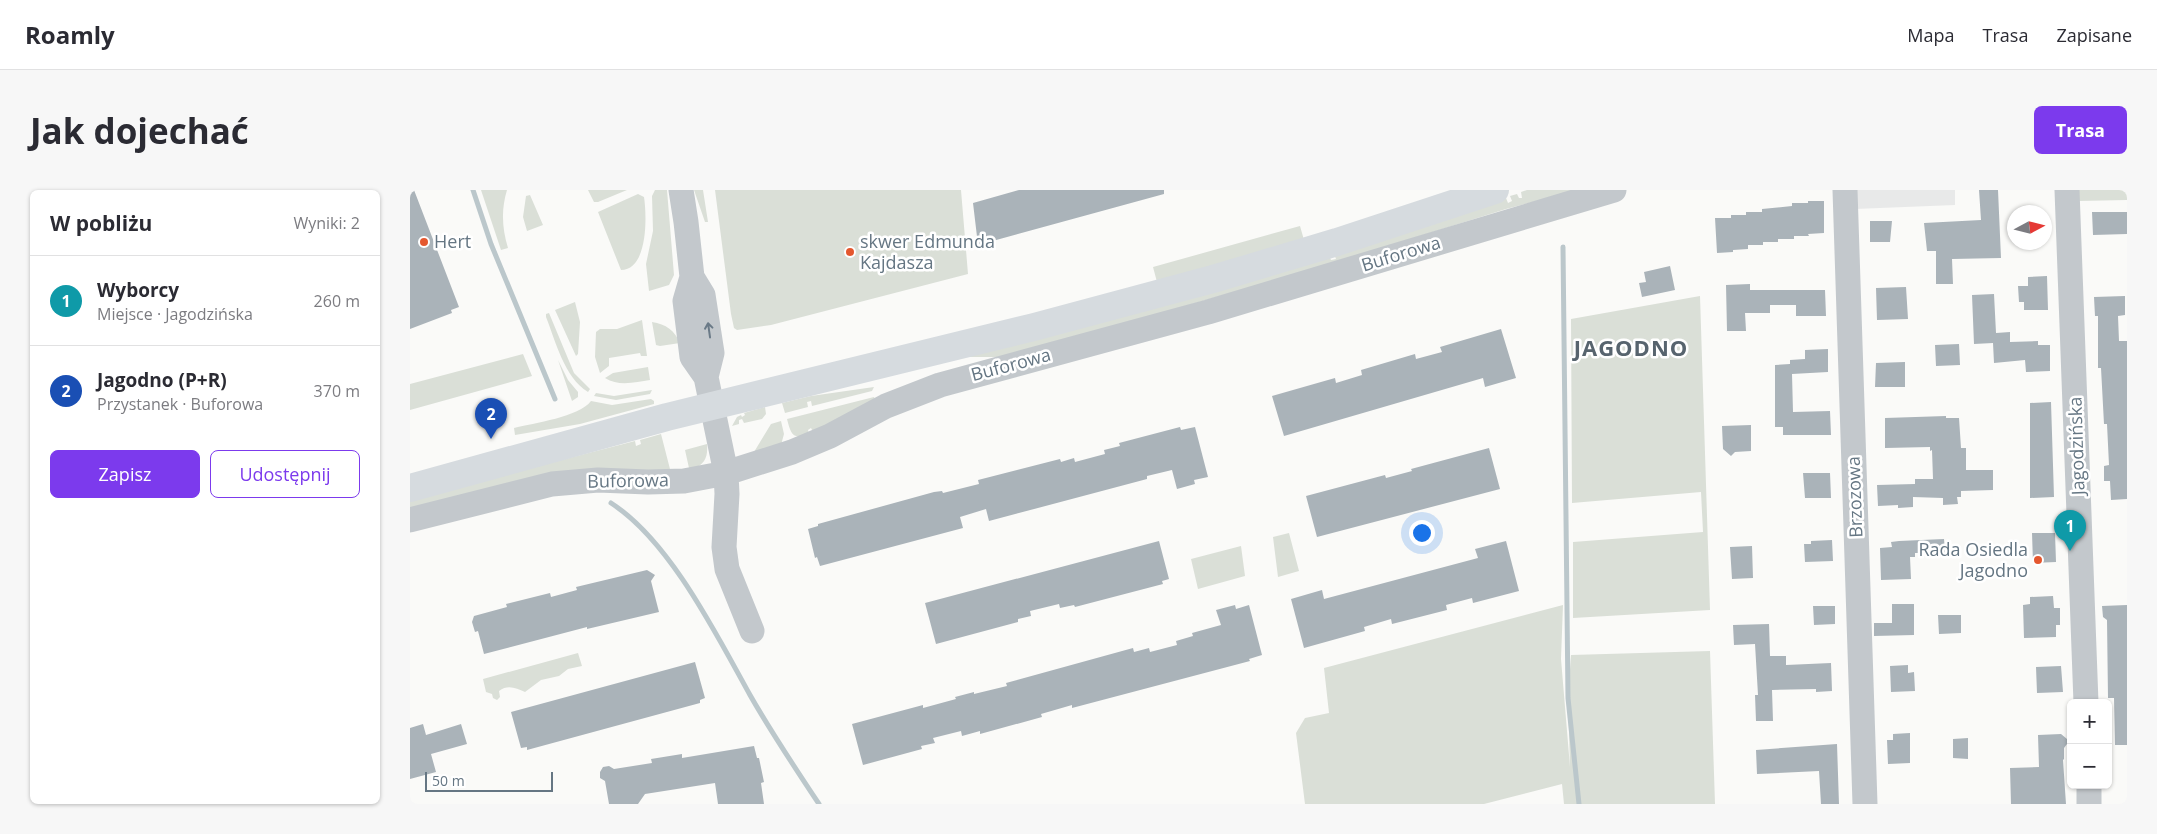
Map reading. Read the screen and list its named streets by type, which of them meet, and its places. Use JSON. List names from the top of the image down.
{
  "streets": {
    "main road": ["Buforowa"],
    "street": ["Jagodzińska", "Brzozowa"]
  },
  "districts": ["JAGODNO"],
  "places": ["Hert", "skwer Edmunda Kajdasza", "Rada Osiedla Jagodno"],
  "scale_bar": "50 m",
  "north": "right",
  "page": {
    "header": "Roamly",
    "nav": ["Mapa", "Trasa", "Zapisane"],
    "buttons": [
      "Trasa",
      ["Zapisz", "Udostępnij"]
    ],
    "title": "Jak dojechać",
    "heading": ["W pobliżu", "Wyniki: 2"],
    "list": [
      {
        "mark": "1",
        "name": "Wyborcy",
        "note": "Miejsce · Jagodzińska",
        "value": "260 m"
      },
      {
        "mark": "2",
        "name": "Jagodno (P+R)",
        "note": "Przystanek · Buforowa",
        "value": "370 m"
      }
    ],
    "pins": ["2", "1"],
    "map_buttons": ["+", "−"],
    "scale": "50 m"
  }
}
